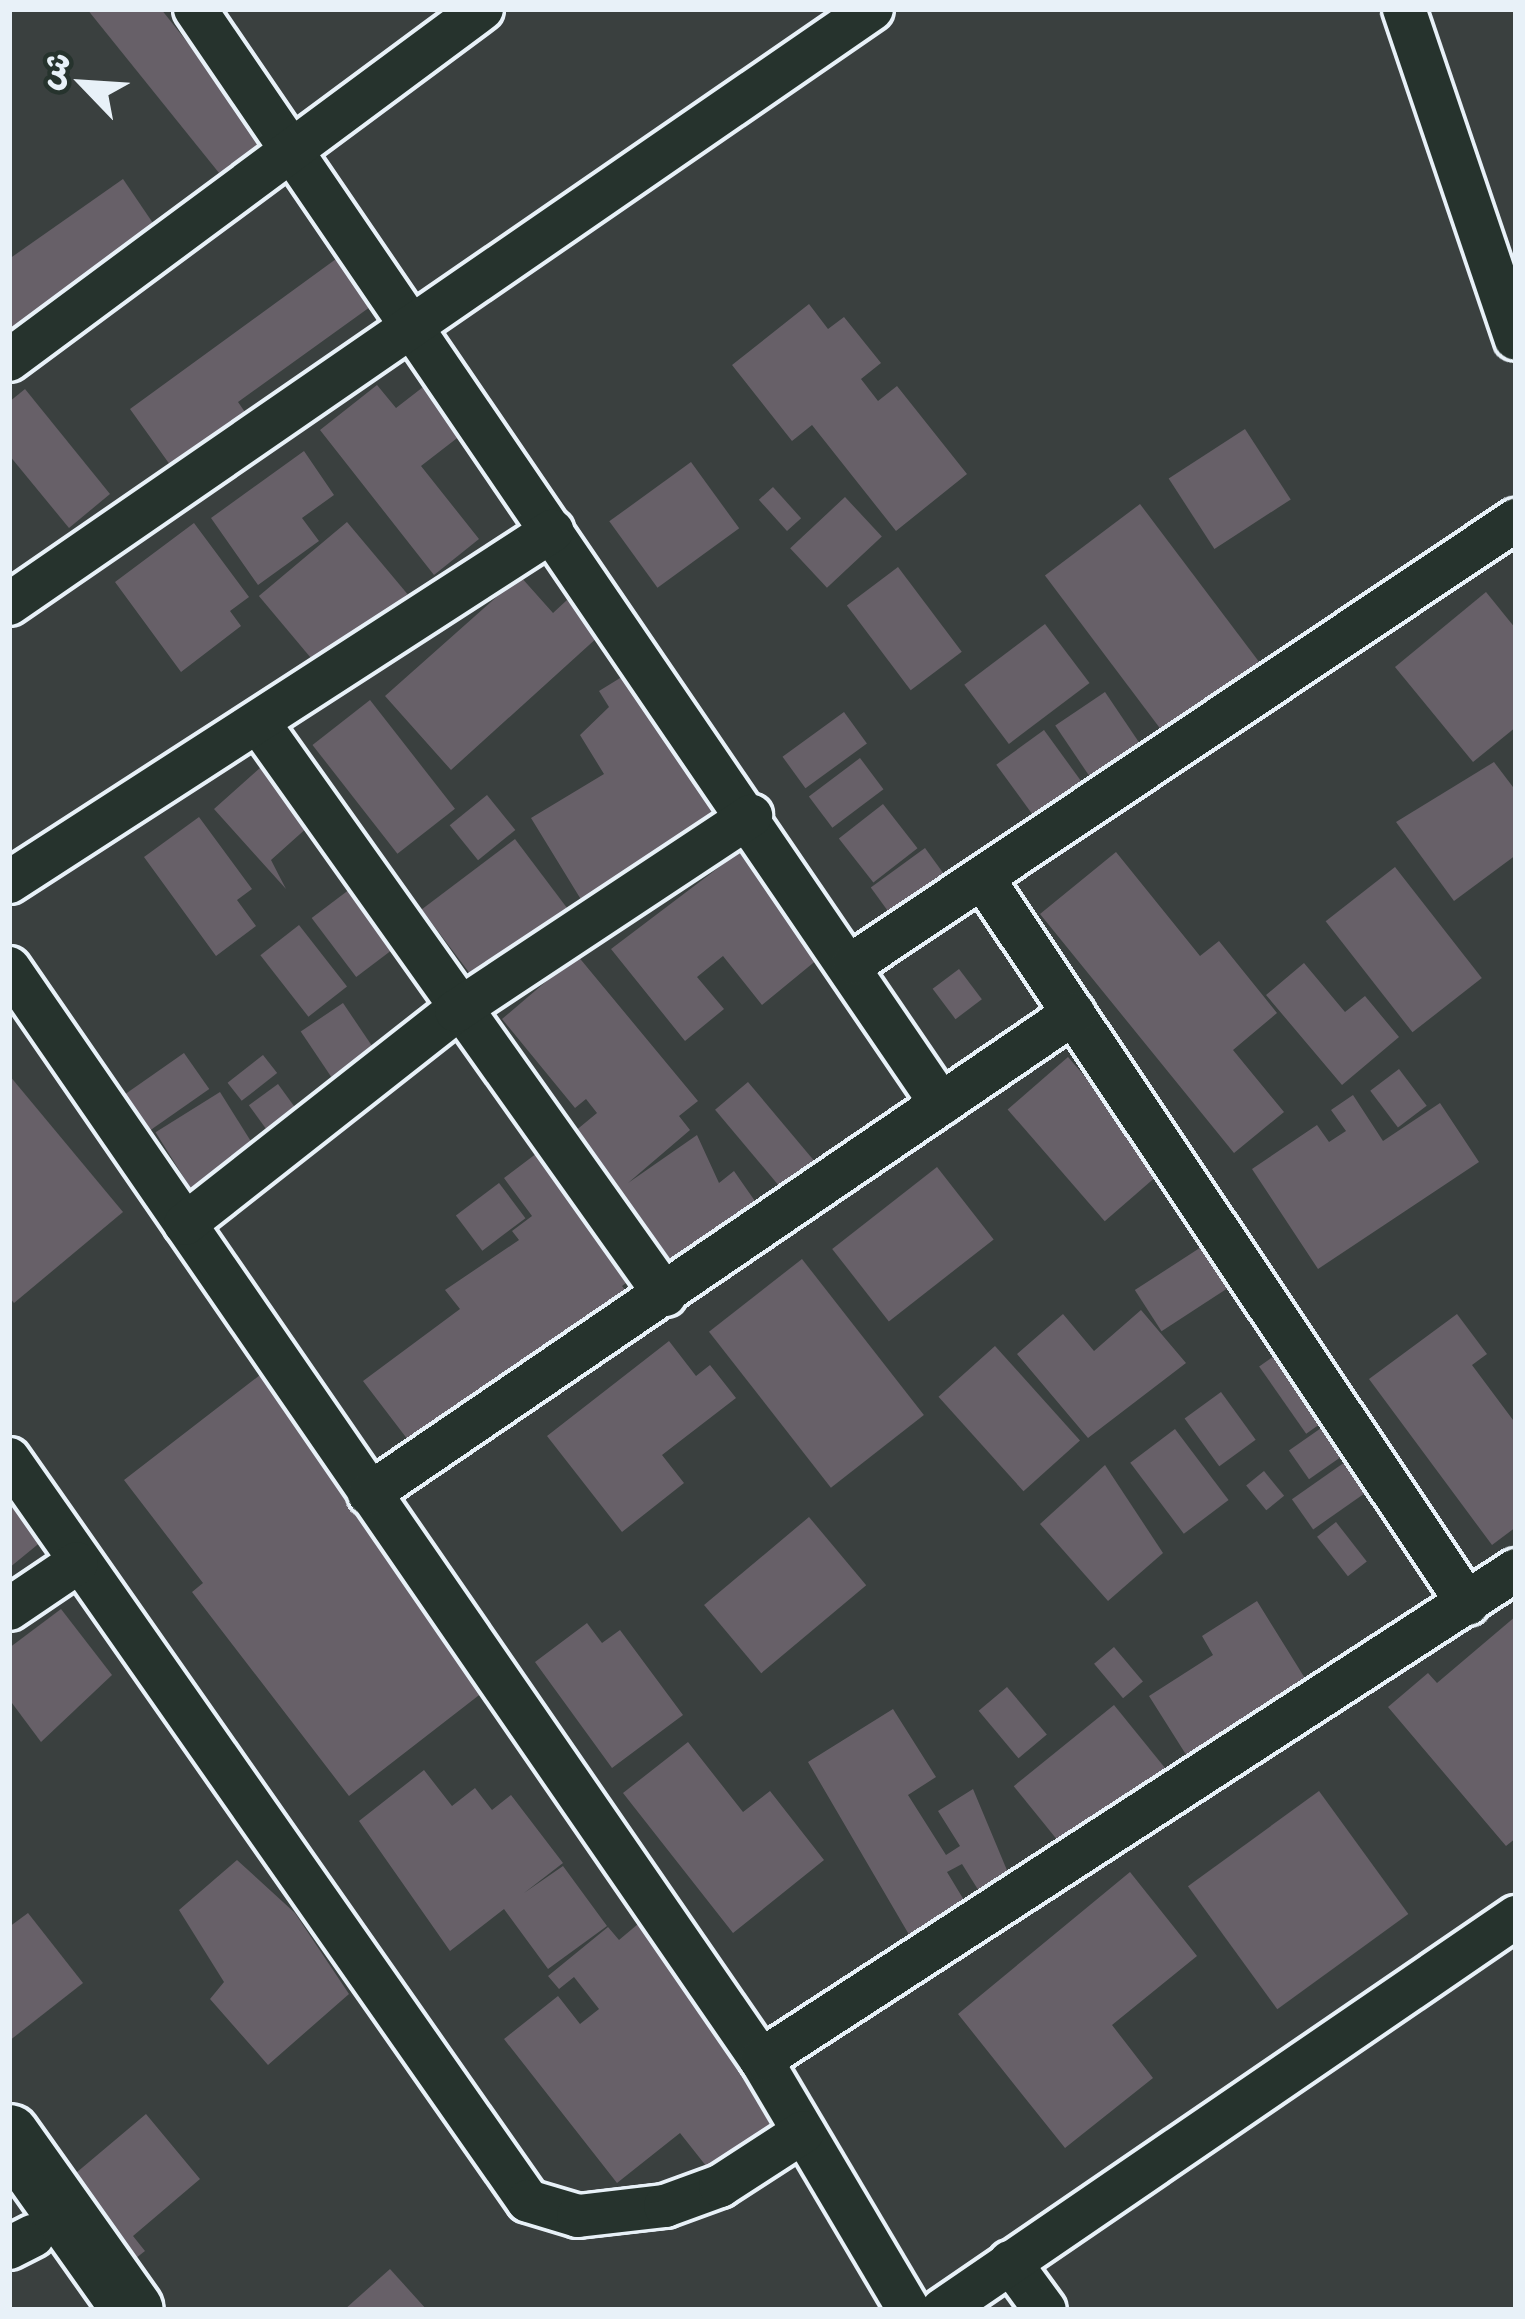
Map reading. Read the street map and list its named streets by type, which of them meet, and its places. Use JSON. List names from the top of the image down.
{
  "north": "top left"
}
